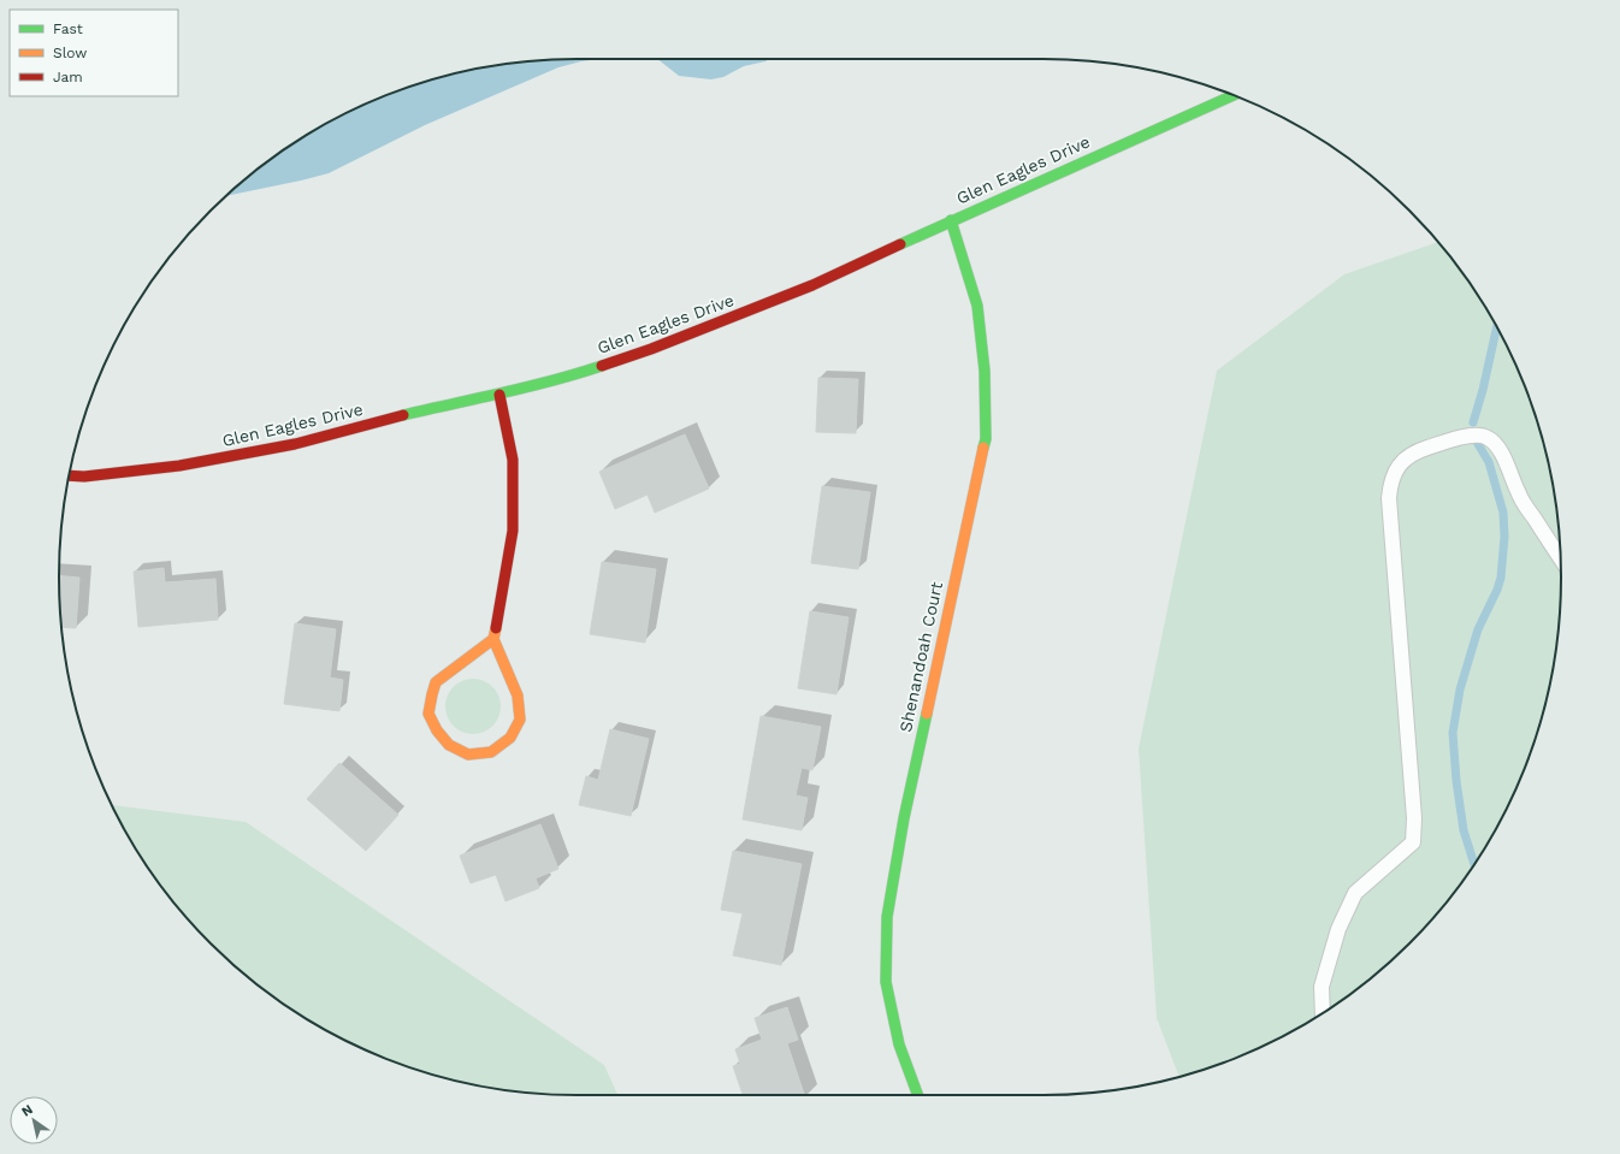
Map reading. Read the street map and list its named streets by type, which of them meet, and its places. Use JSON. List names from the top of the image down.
{
  "streets": {
    "street": ["Glen Eagles Drive", "Shenandoah Court"]
  },
  "crossings": [
    ["Glen Eagles Drive", "Shenandoah Court"]
  ],
  "legend": ["Fast", "Slow", "Jam"],
  "north": "top left"
}
